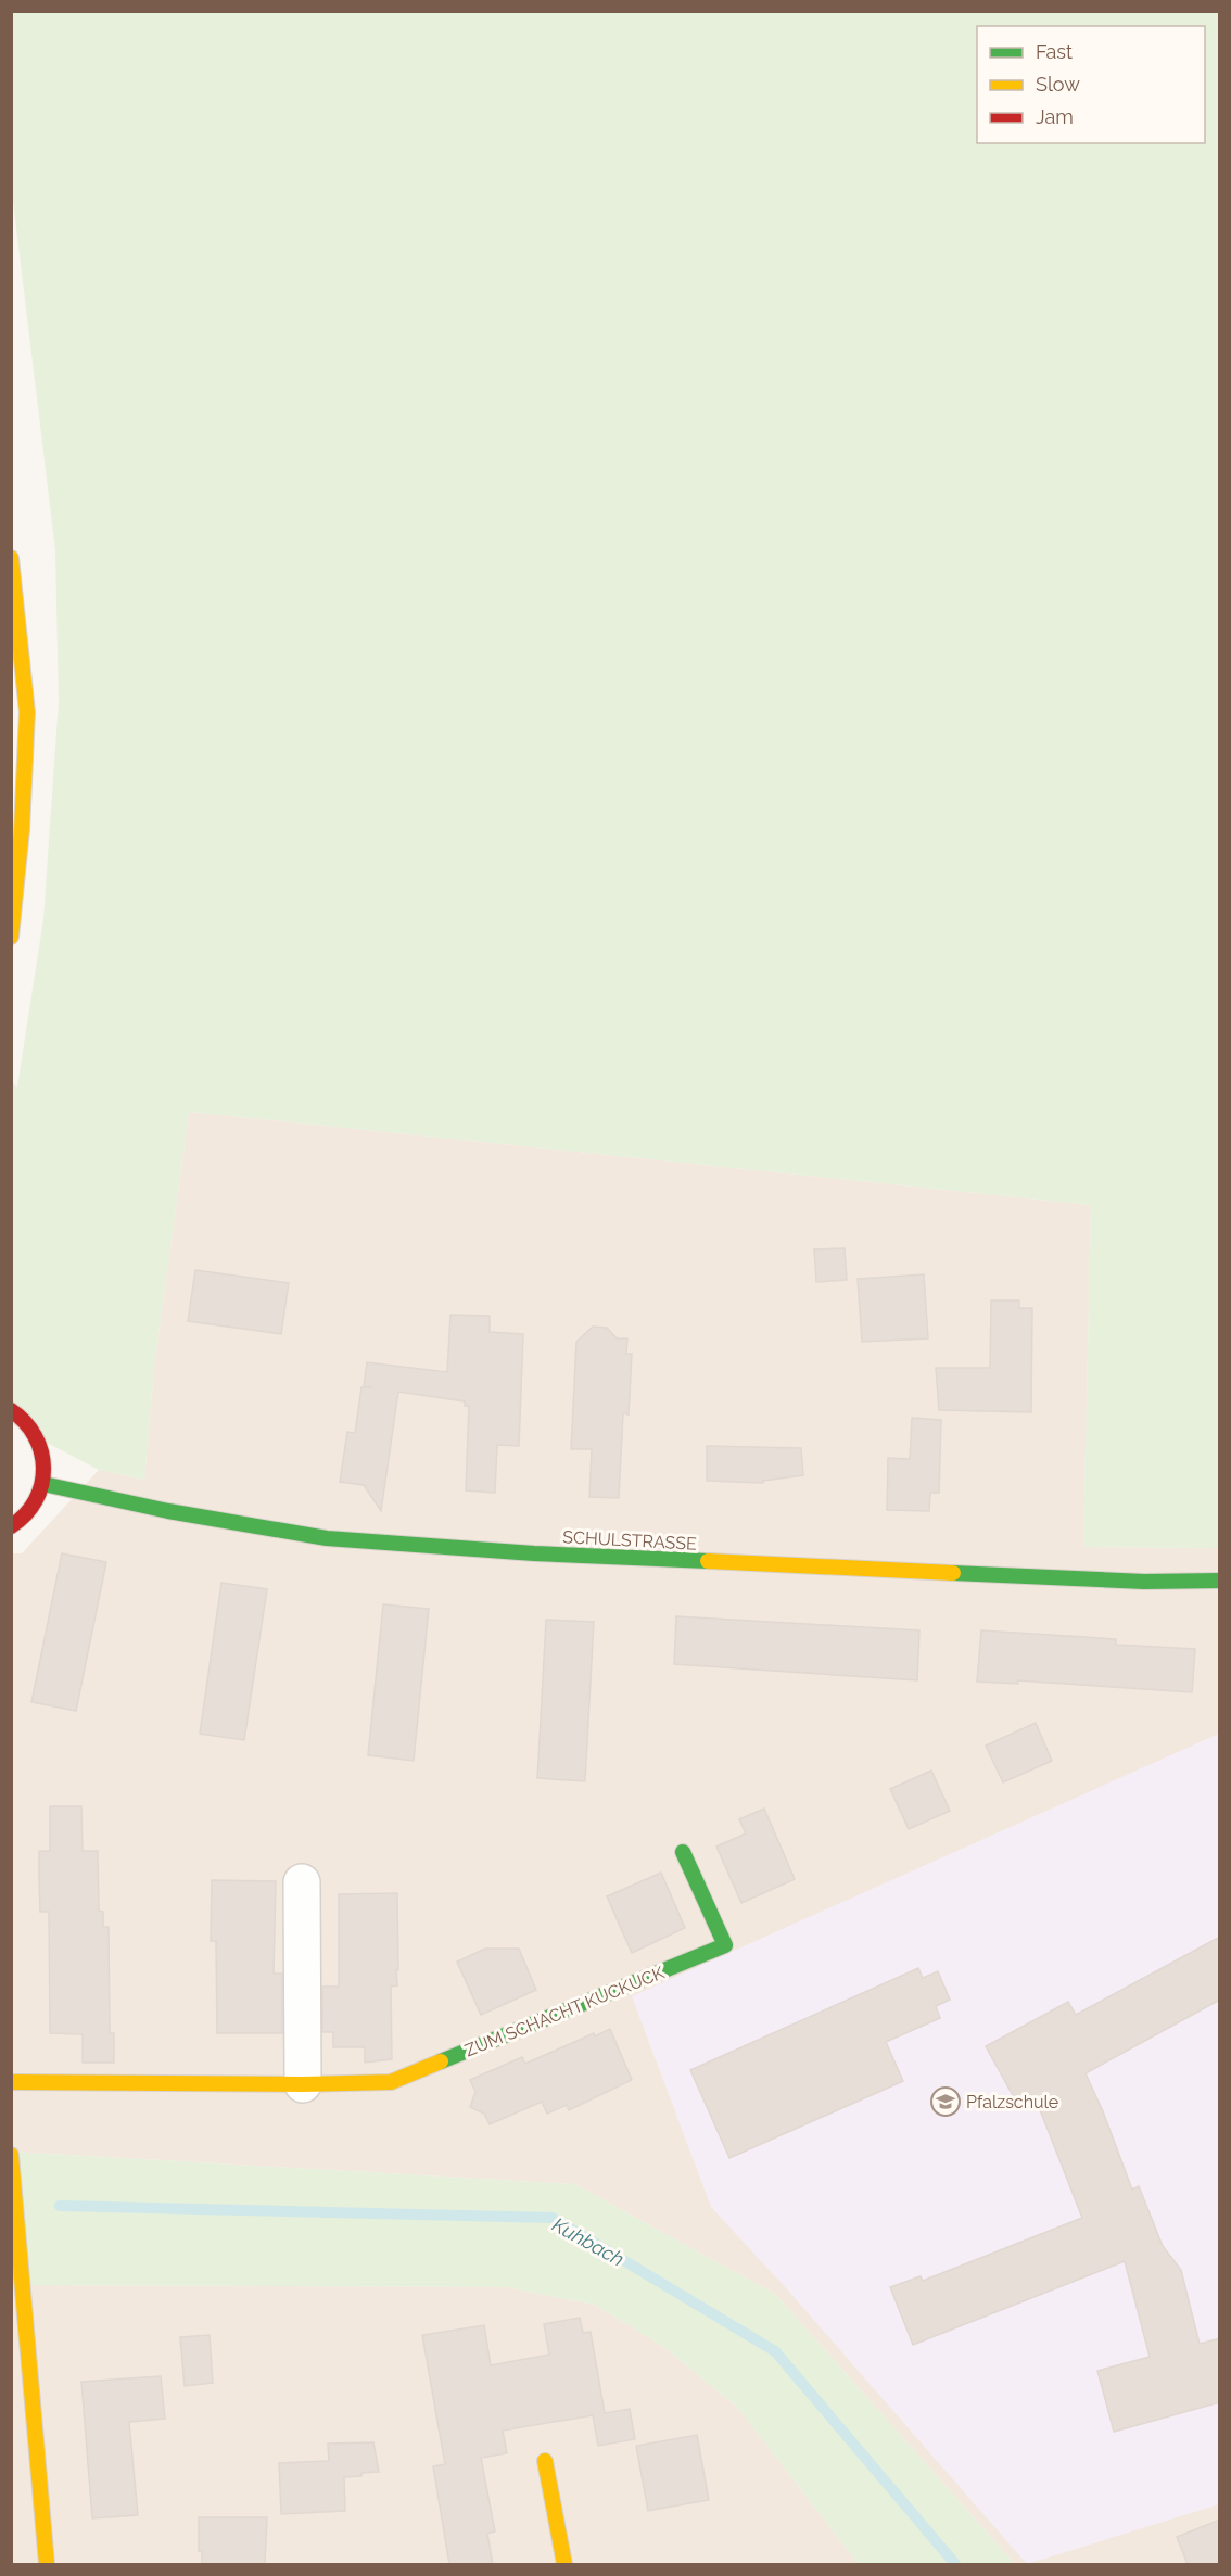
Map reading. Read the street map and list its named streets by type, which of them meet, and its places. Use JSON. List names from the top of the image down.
{
  "streets": {
    "main road": ["SCHULSTRASSE", "ZUM SCHACHT KUCKUCK"]
  },
  "water": ["Kuhbach"],
  "places": {
    "school or university": ["Pfalzschule"]
  },
  "legend": ["Fast", "Slow", "Jam"]
}
